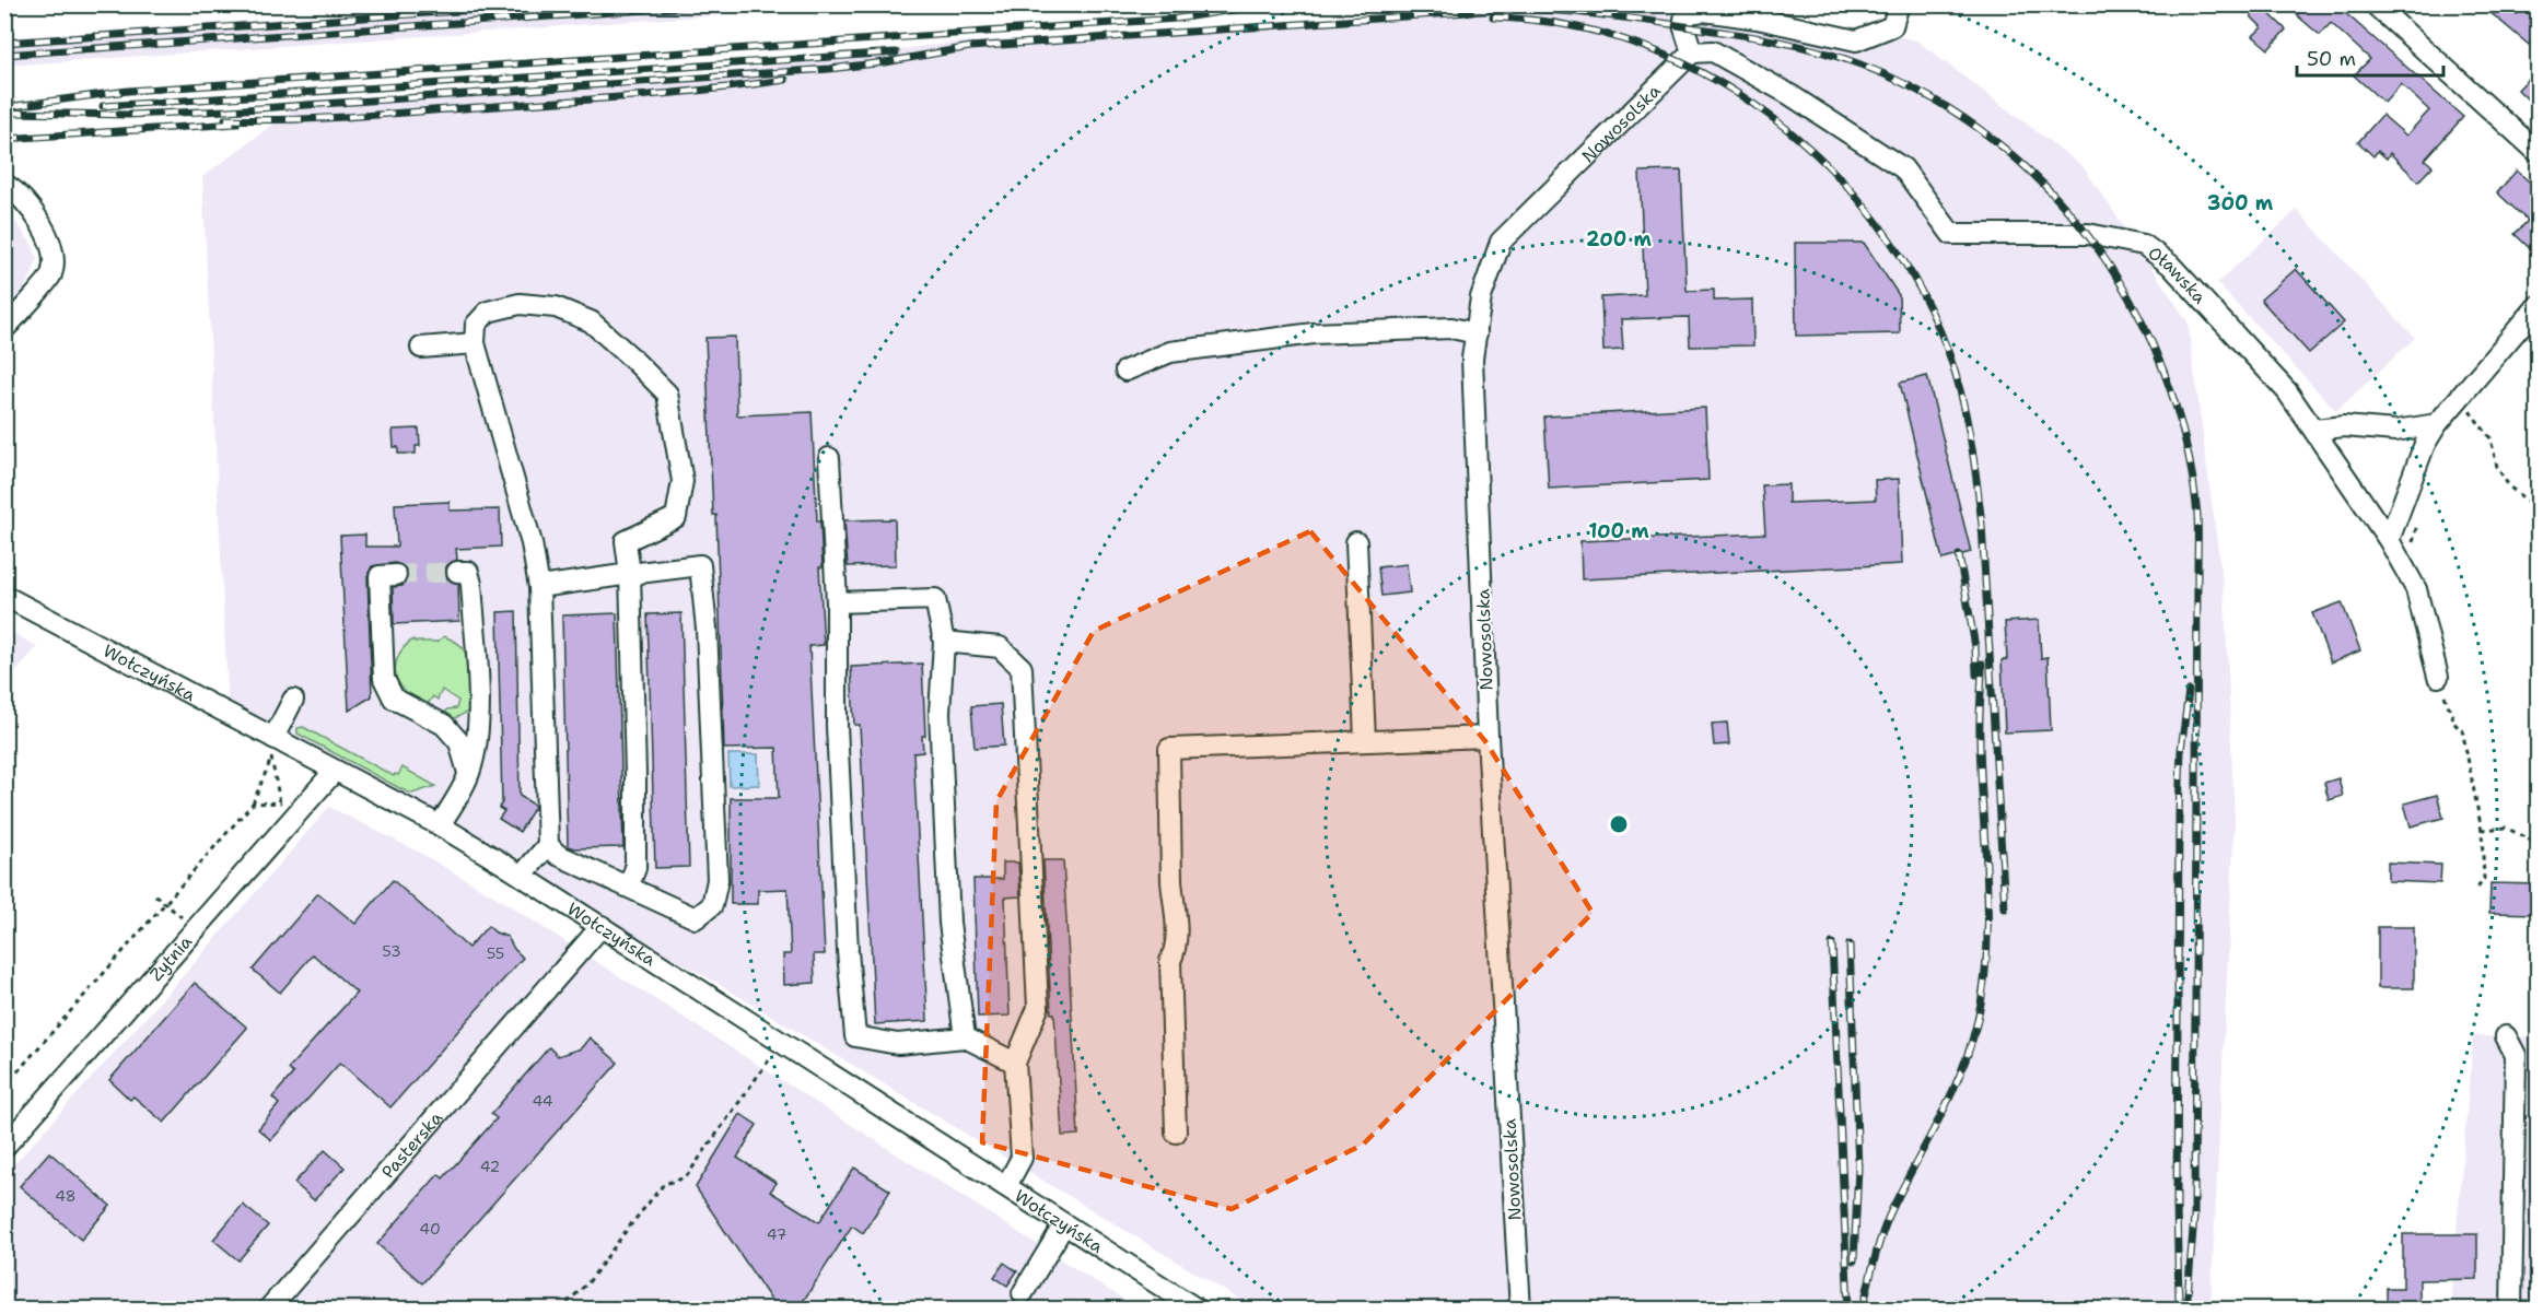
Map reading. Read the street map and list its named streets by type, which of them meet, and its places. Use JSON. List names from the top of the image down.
{
  "streets": {
    "street": [
      "Nowosolska",
      "Oławska",
      "Wołczyńska",
      "Żytnia",
      "Pasterska"
    ]
  },
  "crossings": [
    ["Nowosolska", "Oławska"],
    ["Wołczyńska", "Żytnia"],
    ["Wołczyńska", "Pasterska"]
  ],
  "house_numbers": [
    "53",
    "55",
    "44",
    "42",
    "48",
    "40",
    "47"
  ],
  "scale_bar": "50 m",
  "rings": ["300 m", "200 m", "100 m"]
}
